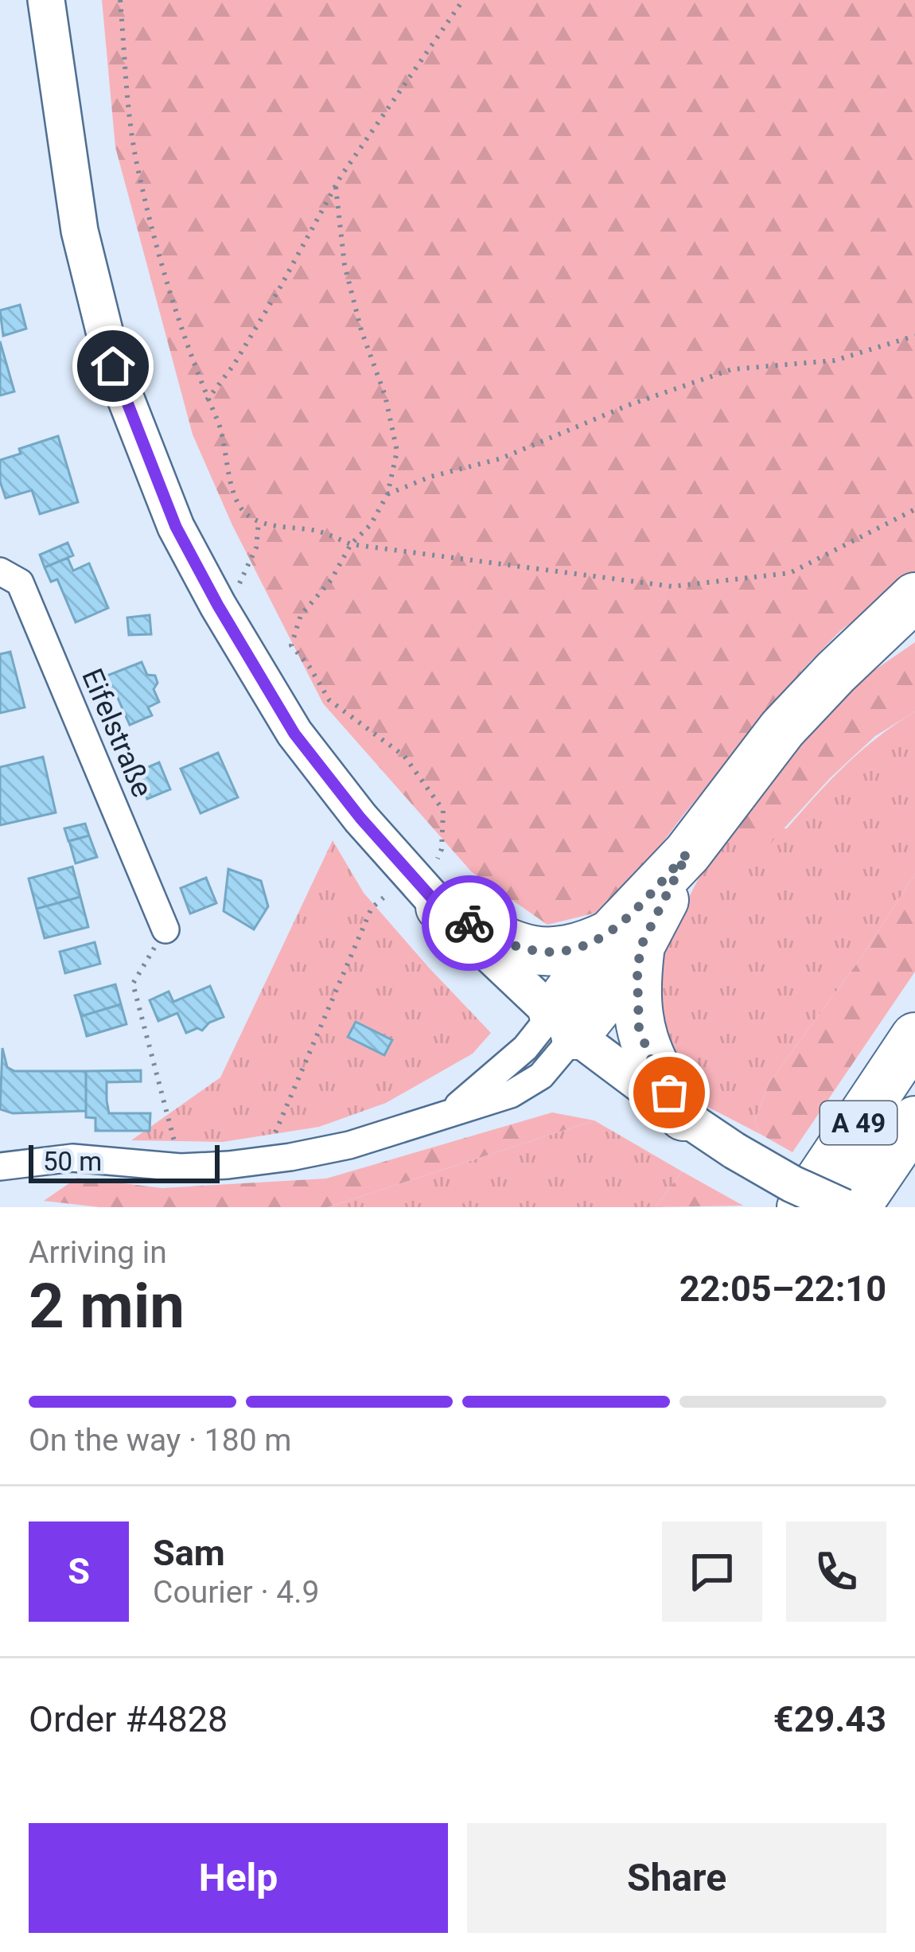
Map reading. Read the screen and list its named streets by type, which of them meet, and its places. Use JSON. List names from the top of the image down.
{
  "streets": {
    "highway": ["A 49"],
    "street": ["Eifelstraße"]
  },
  "scale_bar": "50 m",
  "page": {
    "scale": "50 m",
    "heading": ["2 min", "Arriving in", "22:05–22:10"],
    "panel": [
      "Sam",
      "Courier · 4.9",
      "Order #4828",
      "€29.43"
    ],
    "bar": "On the way · 180 m",
    "round": "S",
    "buttons": ["Help", "Share"]
  }
}
